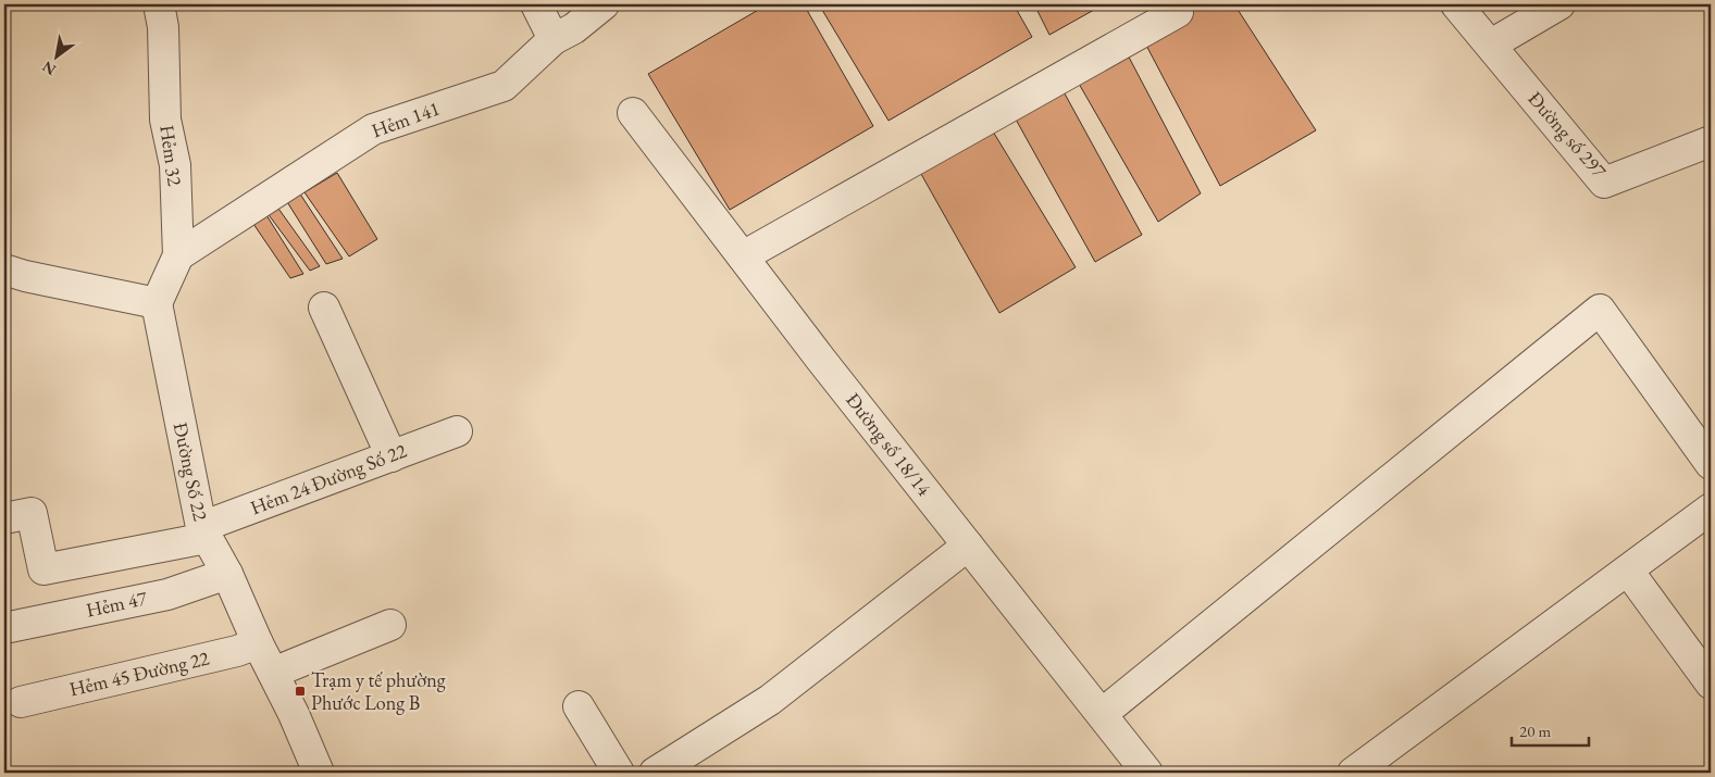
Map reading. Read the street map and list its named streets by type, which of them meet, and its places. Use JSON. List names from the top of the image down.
{
  "streets": {
    "street": [
      "Hẻm 141",
      "Đường số 297",
      "Hẻm 32",
      "Đường số 18/14",
      "Đường Số 22",
      "Hẻm 24 Đường Số 22",
      "Hẻm 47",
      "Hẻm 45 Đường 22"
    ]
  },
  "crossings": [
    ["Hẻm 141", "Hẻm 32"],
    ["Hẻm 32", "Đường Số 22"],
    ["Đường Số 22", "Hẻm 24 Đường Số 22"],
    ["Đường Số 22", "Hẻm 47"],
    ["Đường Số 22", "Hẻm 45 Đường 22"]
  ],
  "places": {
    "transit": ["Trạm y tế phường Phước Long B"]
  },
  "scale_bar": "20 m",
  "north": "bottom left"
}
